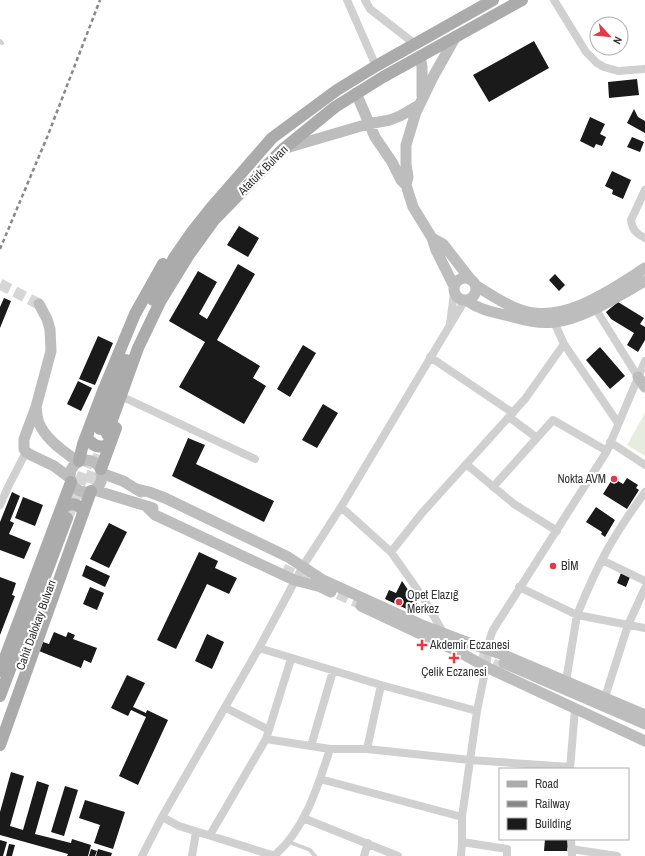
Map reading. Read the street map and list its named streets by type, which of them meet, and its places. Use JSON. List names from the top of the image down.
{
  "streets": {
    "main road": ["Atatürk Bulvarı", "Cahit Dalokay Bulvarı"]
  },
  "places": {
    "other": ["Nokta AVM", "BİM", "Opet Elazığ Merkez"],
    "health": ["Akdemir Eczanesi", "Çelik Eczanesi"]
  },
  "legend": ["Road", "Railway", "Building"],
  "north": "bottom right"
}
